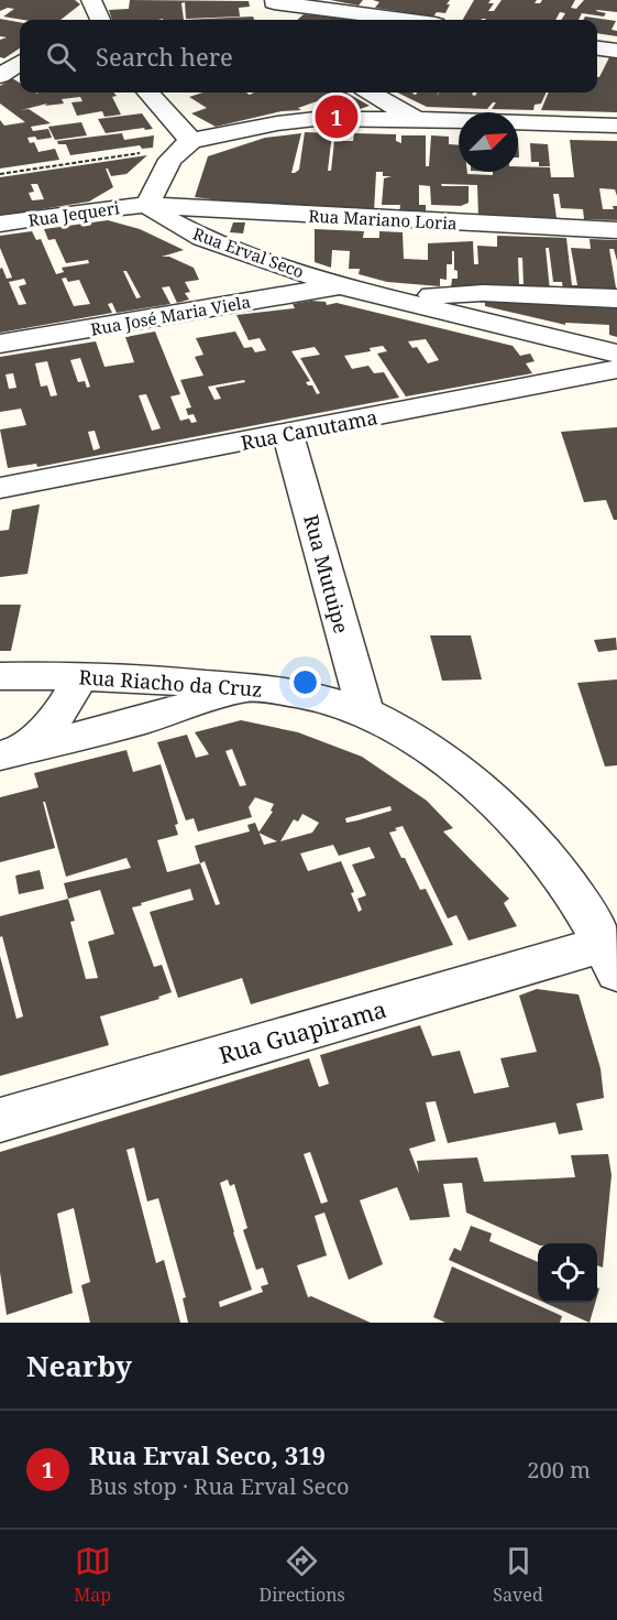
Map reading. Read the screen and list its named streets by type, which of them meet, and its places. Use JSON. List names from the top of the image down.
{
  "streets": {
    "street": [
      "Rua Jequeri",
      "Rua Mariano Loria",
      "Rua Erval Seco",
      "Rua José Maria Viela",
      "Rua Canutama",
      "Rua Mutuipe",
      "Rua Riacho da Cruz",
      "Rua Guapirama"
    ]
  },
  "crossings": [
    ["Rua Jequeri", "Rua Mariano Loria"],
    ["Rua Jequeri", "Rua Erval Seco"],
    ["Rua Mariano Loria", "Rua Erval Seco"],
    ["Rua Erval Seco", "Rua José Maria Viela"],
    ["Rua Canutama", "Rua Mutuipe"],
    ["Rua Mutuipe", "Rua Riacho da Cruz"],
    ["Rua Riacho da Cruz", "Rua Guapirama"]
  ],
  "north": "top right",
  "page": {
    "search": "Search here",
    "pins": "1",
    "heading": "Nearby",
    "list": [
      {
        "mark": "1",
        "name": "Rua Erval Seco, 319",
        "note": "Bus stop · Rua Erval Seco",
        "value": "200 m"
      }
    ],
    "nav": ["Map", "Directions", "Saved"]
  }
}
